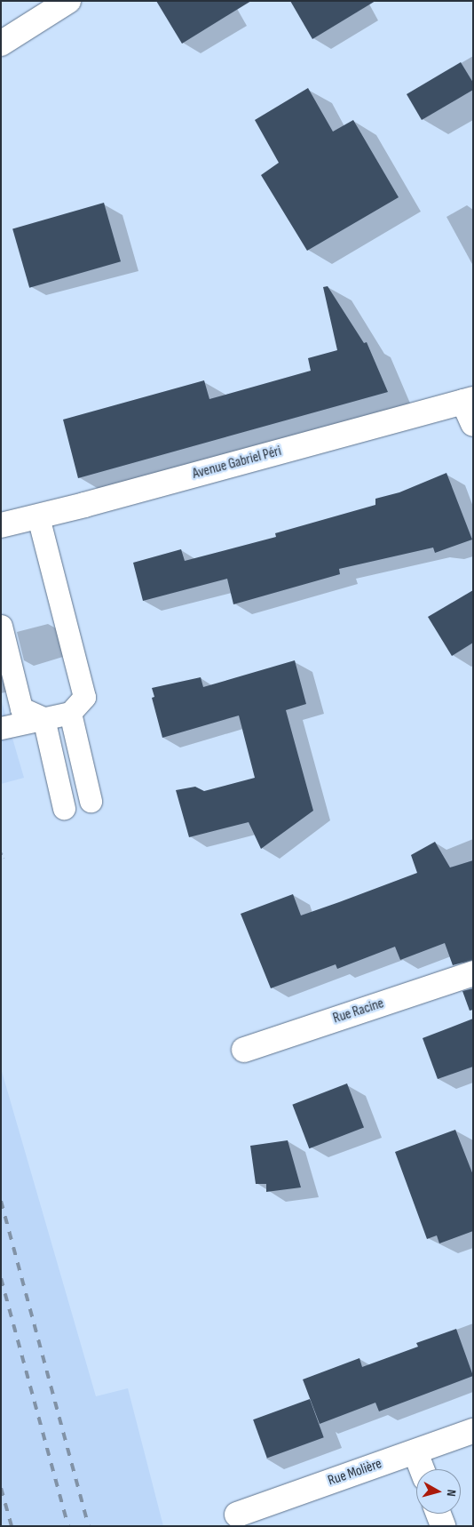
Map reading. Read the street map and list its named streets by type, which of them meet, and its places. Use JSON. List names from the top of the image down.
{
  "streets": {
    "street": ["Avenue Gabriel Péri", "Rue Racine", "Rue Molière"]
  },
  "north": "right"
}
